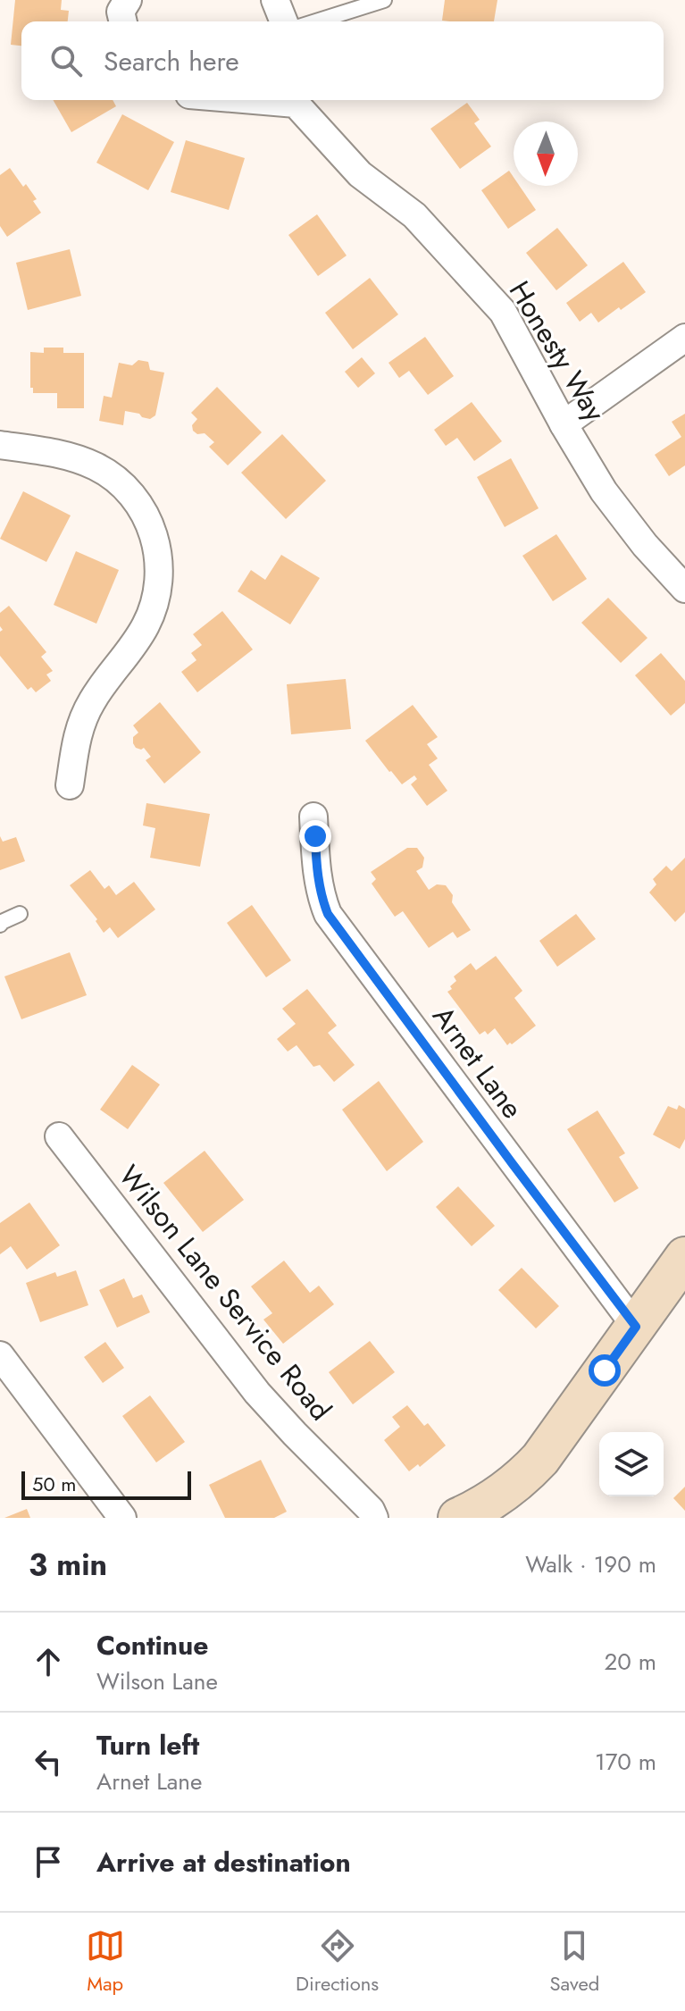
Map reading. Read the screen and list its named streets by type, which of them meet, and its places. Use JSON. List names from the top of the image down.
{
  "streets": {
    "street": ["Honesty Way", "Arnet Lane", "Wilson Lane Service Road"]
  },
  "scale_bar": "50 m",
  "north": "bottom",
  "page": {
    "search": "Search here",
    "scale": "50 m",
    "heading": ["3 min", "Walk · 190 m"],
    "list": [
      ["Continue", "Wilson Lane", "20 m"],
      ["Turn left", "Arnet Lane", "170 m"],
      "Arrive at destination"
    ],
    "nav": ["Map", "Directions", "Saved"]
  }
}
